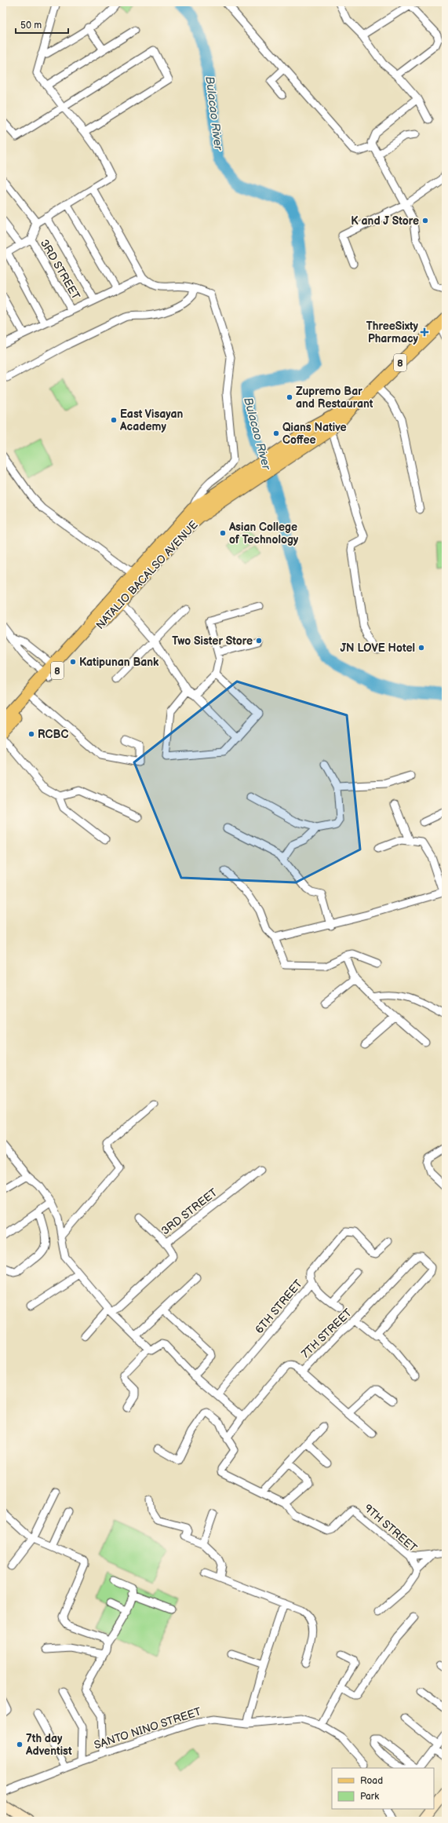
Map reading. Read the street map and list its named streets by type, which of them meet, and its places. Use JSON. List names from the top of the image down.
{
  "streets": {
    "main road": ["8", "NATALIO BACALSO AVENUE"],
    "street": [
      "3RD STREET",
      "6TH STREET",
      "7TH STREET",
      "9TH STREET",
      "SANTO NINO STREET"
    ]
  },
  "crossings": [
    ["7TH STREET", "9TH STREET"]
  ],
  "water": ["Bulacao River"],
  "places": {
    "other": [
      "K and J Store",
      "Zupremo Bar and Restaurant",
      "East Visayan Academy",
      "Qians Native Coffee",
      "Asian College of Technology",
      "Two Sister Store",
      "JN LOVE Hotel",
      "Katipunan Bank",
      "RCBC",
      "7th day Adventist"
    ],
    "health": ["ThreeSixty Pharmacy"]
  },
  "legend": ["Road", "Park"],
  "scale_bar": "50 m"
}
